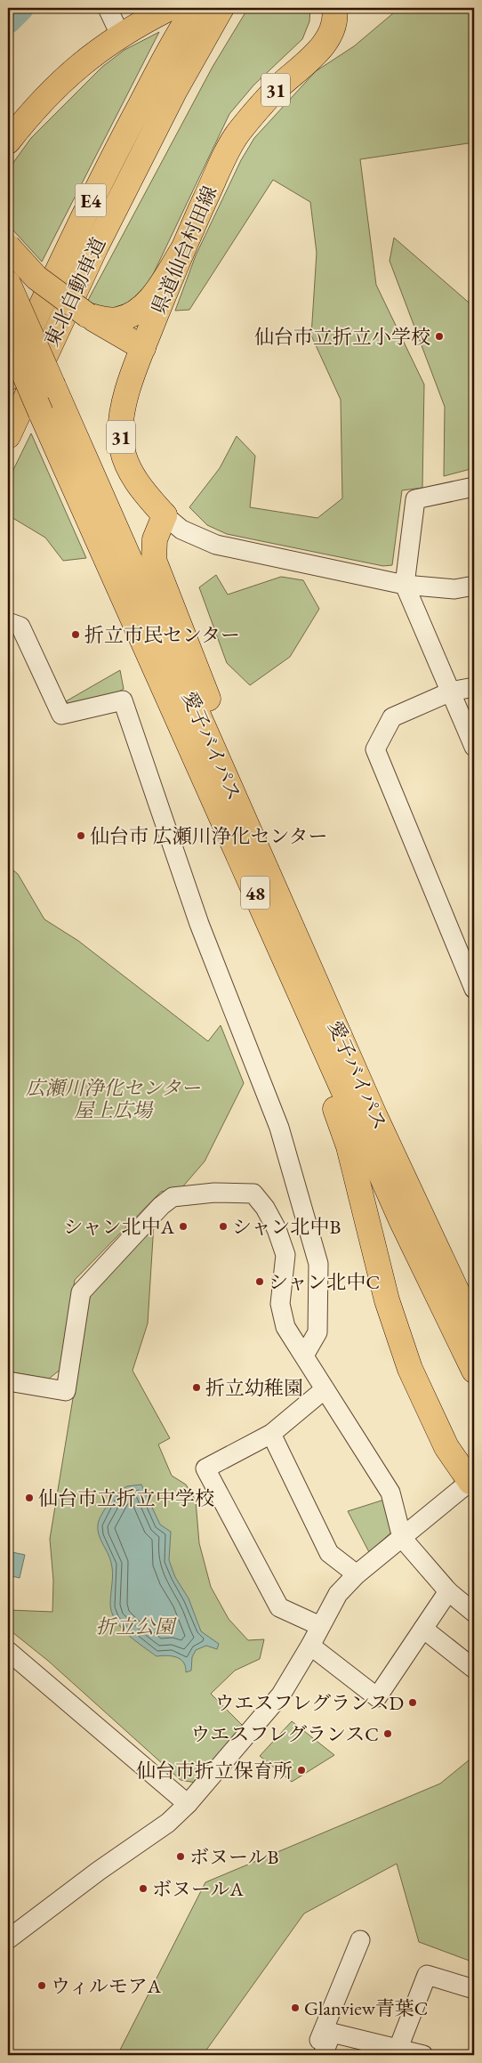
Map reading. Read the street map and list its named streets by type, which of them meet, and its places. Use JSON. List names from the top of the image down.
{
  "streets": {
    "main road": [
      "31",
      "E4",
      "県道仙台村田線",
      "東北自動車道",
      "愛子バイパス",
      "48"
    ]
  },
  "parks": ["広瀬川浄化センター 屋上広場", "折立公園"],
  "places": [
    "仙台市立折立小学校",
    "折立市民センター",
    "仙台市 広瀬川浄化センター",
    "シャン北中A",
    "シャン北中B",
    "シャン北中C",
    "折立幼稚園",
    "仙台市立折立中学校",
    "ウエスフレグランスD",
    "ウエスフレグランスC",
    "仙台市折立保育所",
    "ボヌールB",
    "ボヌールA",
    "ウィルモアA",
    "Glanview青葉C"
  ]
}
